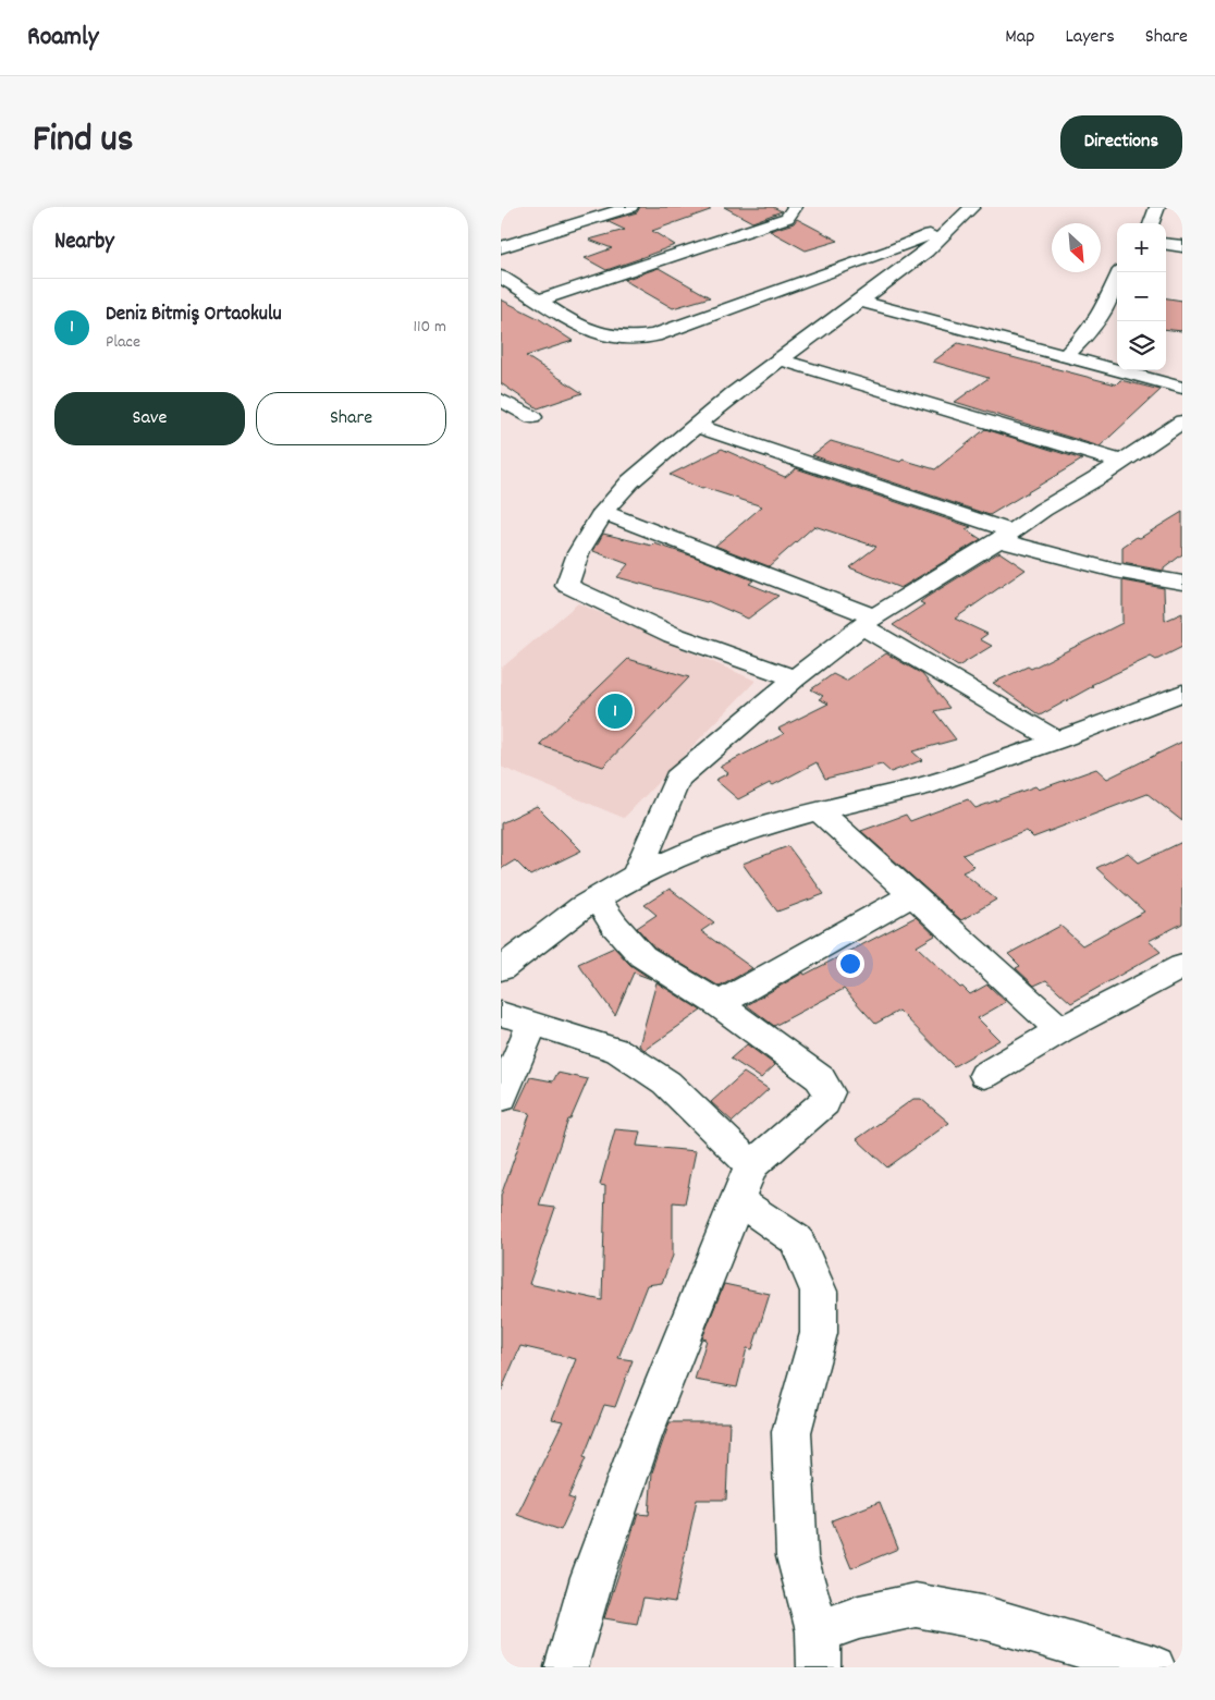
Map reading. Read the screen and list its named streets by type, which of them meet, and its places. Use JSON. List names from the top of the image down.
{
  "north": "bottom right",
  "page": {
    "header": "Roamly",
    "nav": ["Map", "Layers", "Share"],
    "title": "Find us",
    "buttons": [
      "Directions",
      ["Save", "Share"]
    ],
    "heading": "Nearby",
    "map_buttons": ["+", "−"],
    "list": [
      {
        "mark": "1",
        "name": "Deniz Bitmiş Ortaokulu",
        "note": "Place",
        "value": "110 m"
      }
    ],
    "pins": "1"
  }
}
